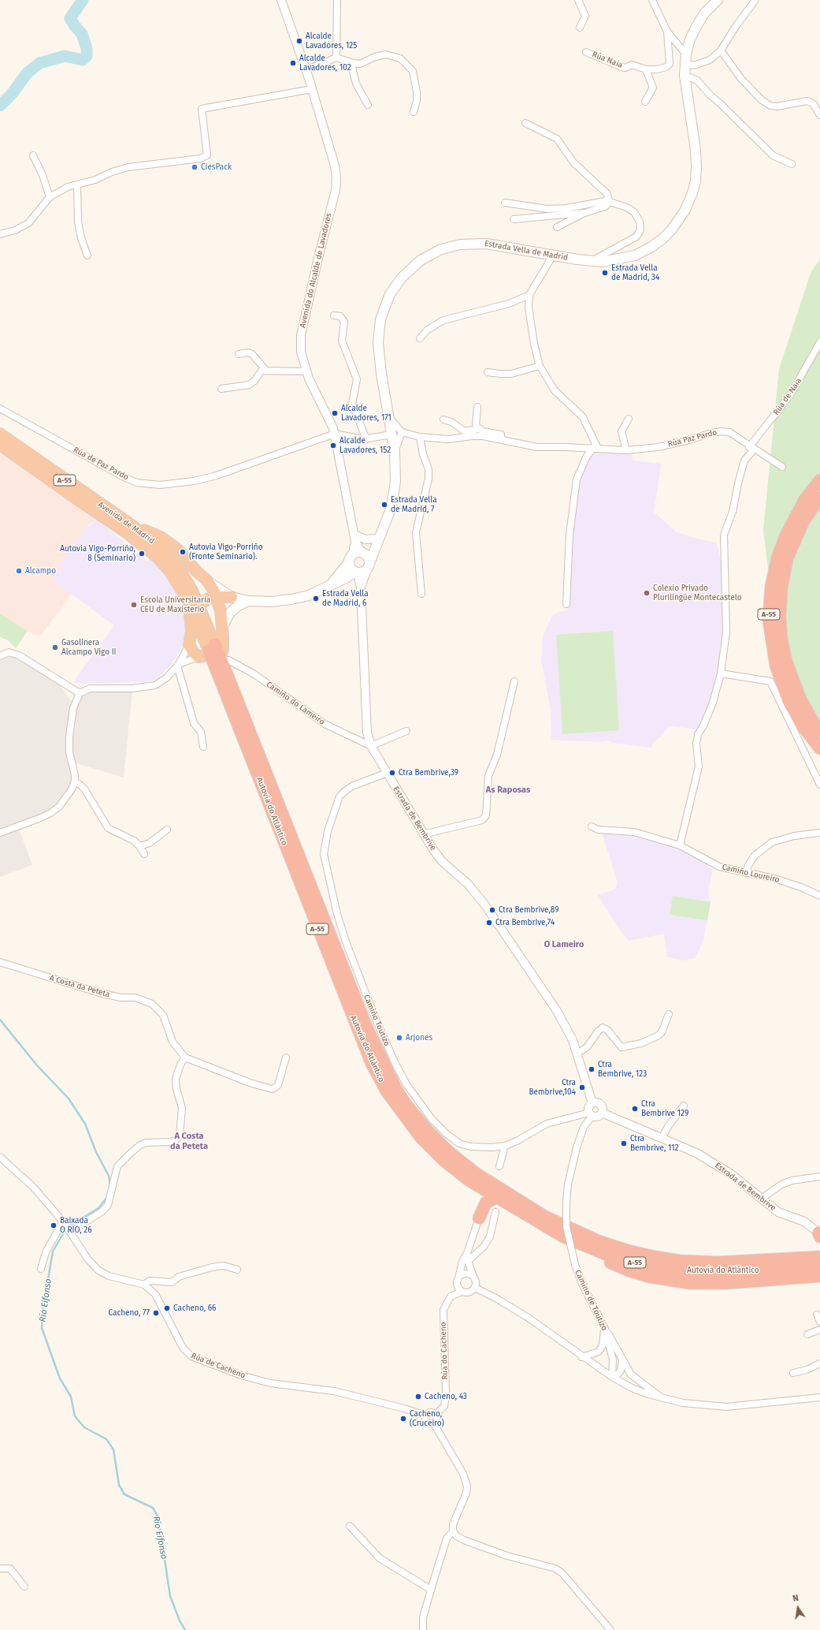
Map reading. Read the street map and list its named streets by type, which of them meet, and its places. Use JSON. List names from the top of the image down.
{
  "streets": {
    "highway": ["A-55", "Avenida de Madrid", "Autovía do Atlántico"],
    "main road": ["Estrada Vella de Madrid"],
    "street": [
      "Rúa Naia",
      "Avenida do Alcalde de Lavadores",
      "Rúa de Naia",
      "Rúa Paz Pardo",
      "Rúa de Paz Pardo",
      "Camiño do Lameiro",
      "Estrada de Bembrive",
      "Camiño Loureiro",
      "A Costa da Peteta",
      "Camiño Toutizo",
      "Camino de Toutizo",
      "Rúa do Cacheno",
      "Rúa de Cacheno"
    ]
  },
  "crossings": [
    ["Estrada Vella de Madrid", "Avenida do Alcalde de Lavadores"],
    ["Estrada Vella de Madrid", "Estrada de Bembrive"],
    ["Avenida do Alcalde de Lavadores", "Rúa de Paz Pardo"],
    ["Rúa de Naia", "Rúa Paz Pardo"],
    ["Rúa de Naia", "Camiño Loureiro"],
    ["Avenida de Madrid", "Autovía do Atlántico"],
    ["Camiño do Lameiro", "Autovía do Atlántico"],
    ["Camiño do Lameiro", "Estrada de Bembrive"],
    ["Estrada de Bembrive", "Camiño Toutizo"],
    ["Estrada de Bembrive", "Camino de Toutizo"],
    ["Camiño Toutizo", "Camino de Toutizo"],
    ["Rúa do Cacheno", "Rúa de Cacheno"]
  ],
  "districts": ["As Raposas", "O Lameiro", "A Costa da Peteta"],
  "water": ["Río Eifonso"],
  "places": [
    "Alcalde Lavadores, 125",
    "Alcalde Lavadores, 102",
    "CiesPack",
    "Estrada Vella de Madrid, 34",
    "Alcalde Lavadores, 171",
    "Alcalde Lavadores, 152",
    "Estrada Vella de Madrid, 7",
    "Autovia Vigo-Porriño (Fronte Seminario).",
    "Autovia Vigo-Porriño, 8 (Seminario)",
    "Alcampo",
    "Colexio Privado Plurilingüe Montecastelo",
    "Estrada Vella de Madrid, 6",
    "Escola Universitaria CEU de Maxisterio",
    "Gasolinera Alcampo Vigo II",
    "Ctra Bembrive,39",
    "Ctra Bembrive,89",
    "Ctra Bembrive,74",
    "Arjones",
    "Ctra Bembrive, 123",
    "Ctra Bembrive,104",
    "Ctra Bembrive 129",
    "Ctra Bembrive, 112",
    "Baixada O RIO, 26",
    "Cacheno, 66",
    "Cacheno, 77",
    "Cacheno, 43",
    "Cacheno, (Cruceiro)"
  ],
  "north": "top"
}
